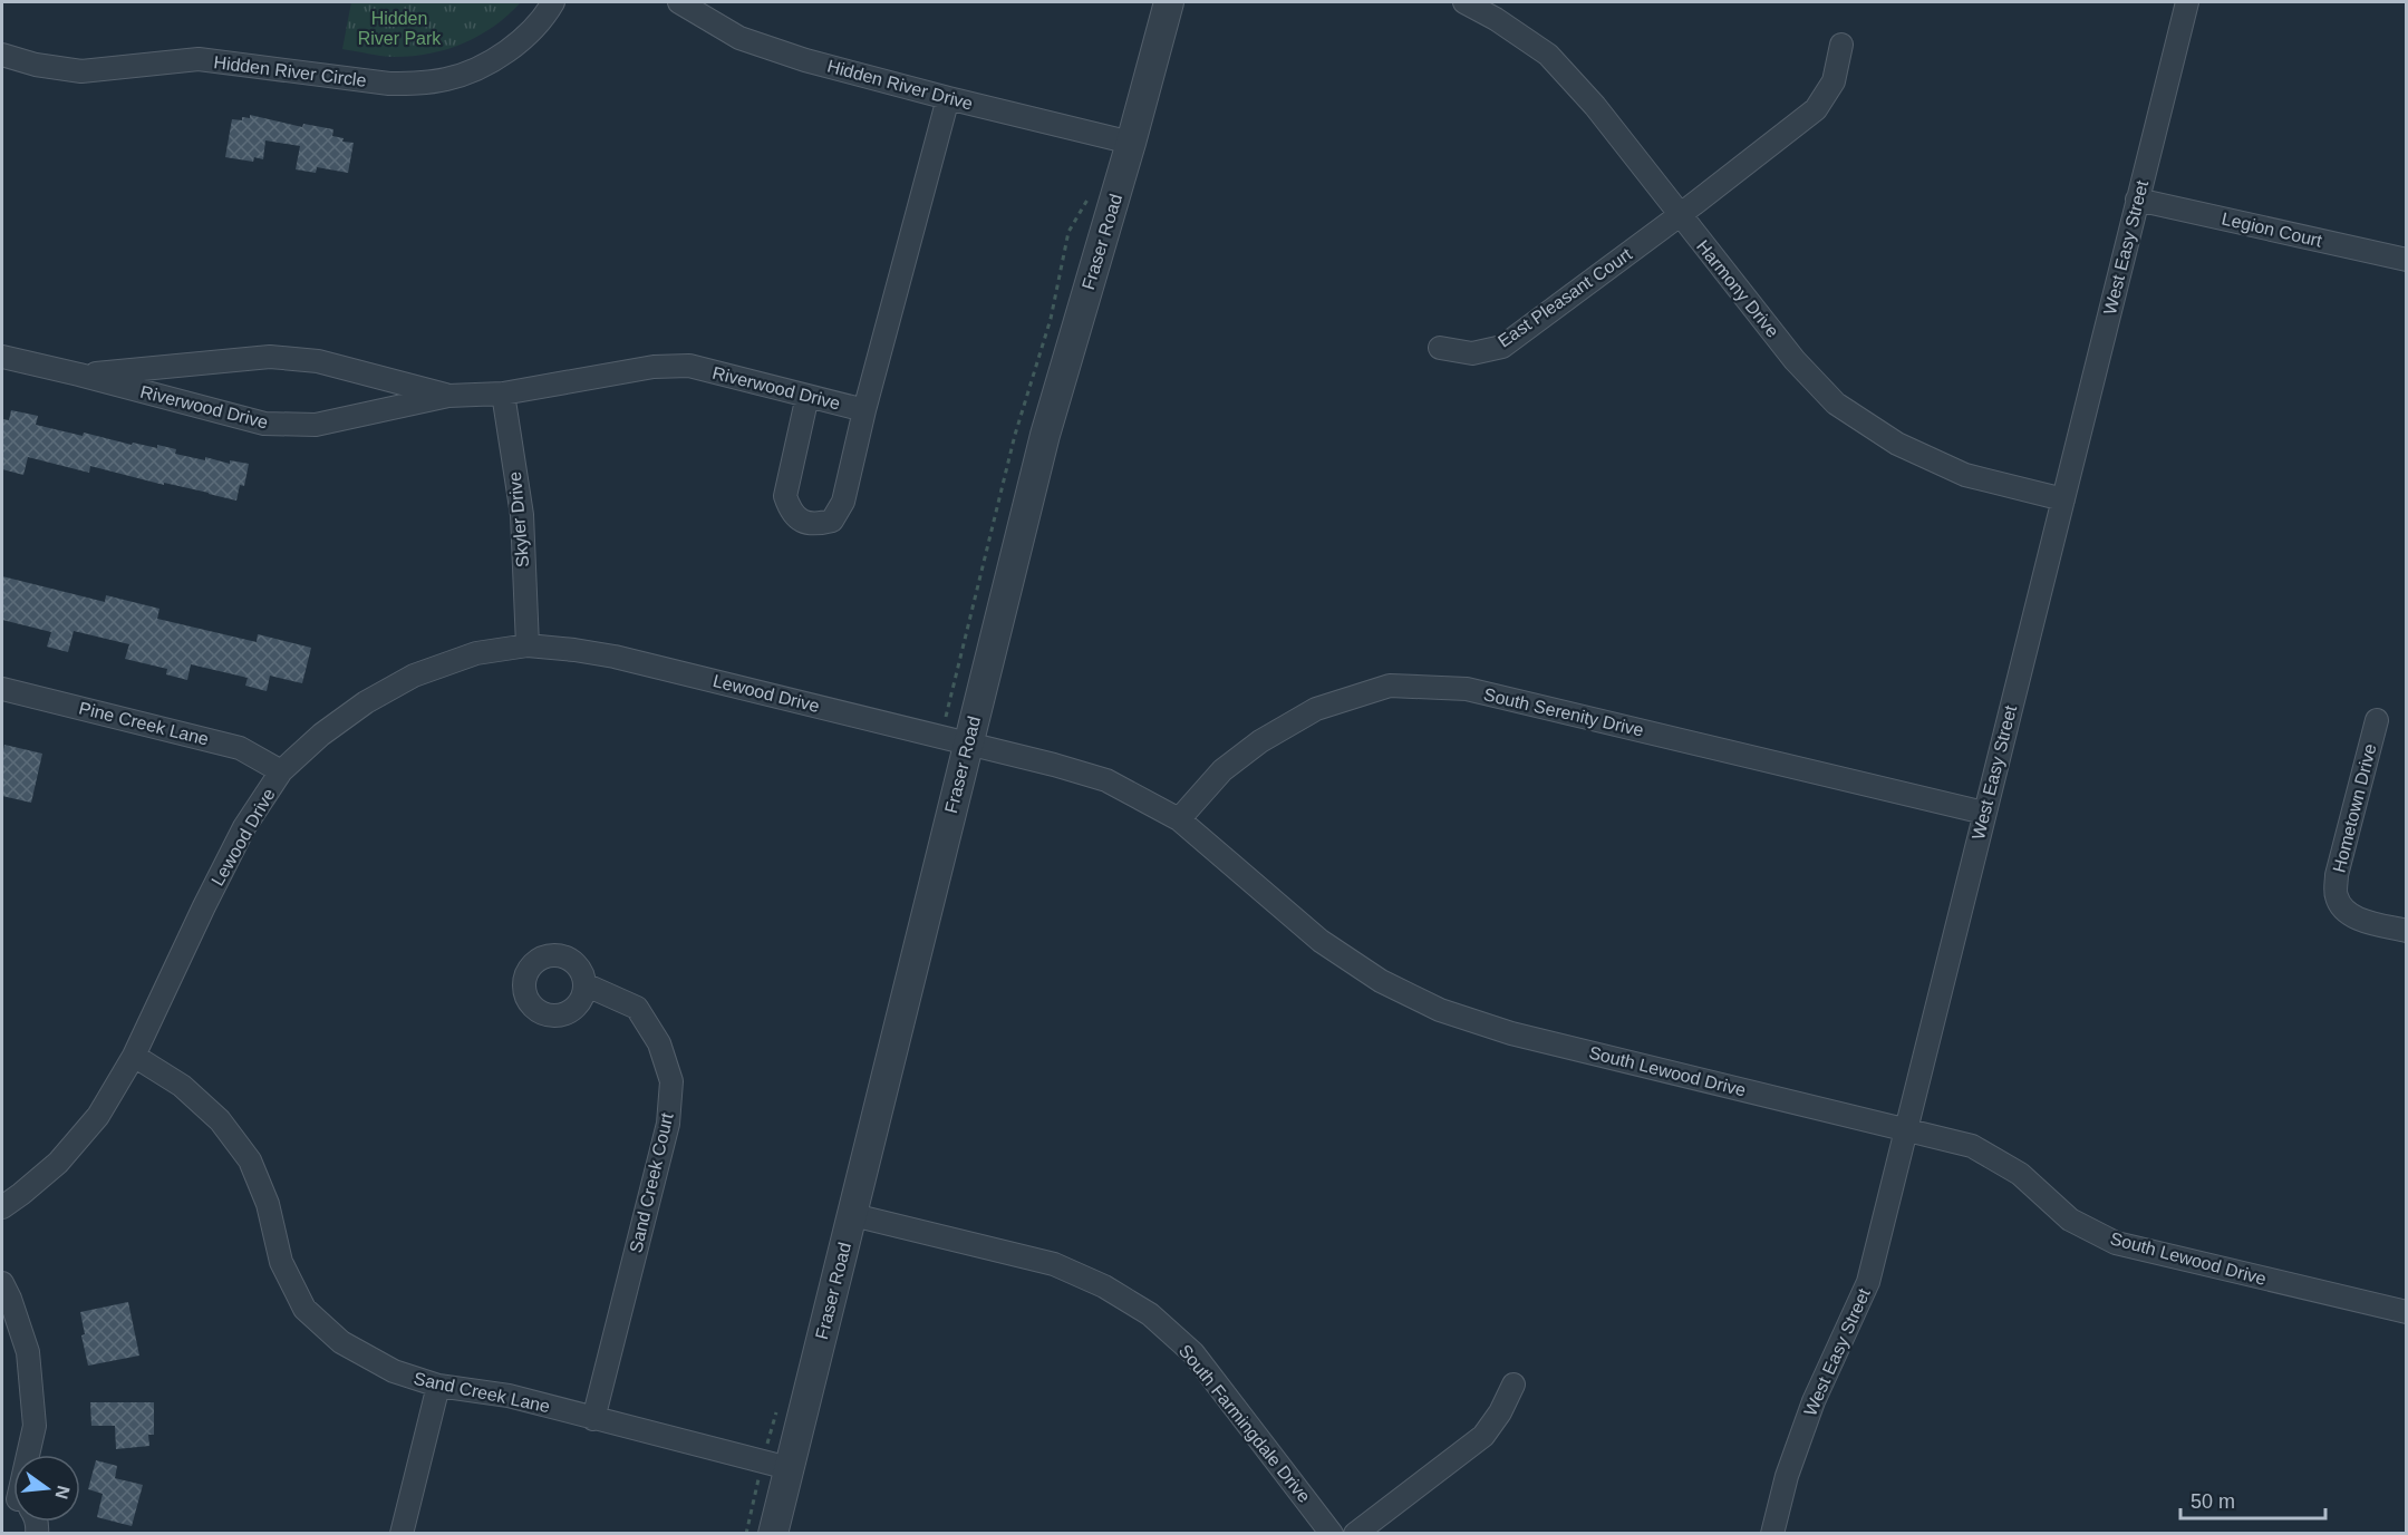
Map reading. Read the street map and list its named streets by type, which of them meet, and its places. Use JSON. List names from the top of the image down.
{
  "streets": {
    "street": [
      "Hidden River Circle",
      "Hidden River Drive",
      "Legion Court",
      "Fraser Road",
      "West Easy Street",
      "Harmony Drive",
      "East Pleasant Court",
      "Riverwood Drive",
      "Skyler Drive",
      "Lewood Drive",
      "South Serenity Drive",
      "Pine Creek Lane",
      "Hometown Drive",
      "South Lewood Drive",
      "Sand Creek Court",
      "Sand Creek Lane",
      "South Farmingdale Drive"
    ]
  },
  "crossings": [
    ["Hidden River Drive", "Fraser Road"],
    ["Hidden River Drive", "Riverwood Drive"],
    ["Legion Court", "West Easy Street"],
    ["Fraser Road", "Lewood Drive"],
    ["Fraser Road", "South Lewood Drive"],
    ["Fraser Road", "Sand Creek Lane"],
    ["Fraser Road", "South Farmingdale Drive"],
    ["West Easy Street", "Harmony Drive"],
    ["West Easy Street", "South Serenity Drive"],
    ["West Easy Street", "South Lewood Drive"],
    ["Harmony Drive", "East Pleasant Court"],
    ["Riverwood Drive", "Skyler Drive"],
    ["Skyler Drive", "Lewood Drive"],
    ["Lewood Drive", "Pine Creek Lane"],
    ["Lewood Drive", "South Lewood Drive"],
    ["Lewood Drive", "Sand Creek Lane"],
    ["South Serenity Drive", "South Lewood Drive"],
    ["Sand Creek Court", "Sand Creek Lane"]
  ],
  "parks": ["Hidden River Park"],
  "scale_bar": "50 m",
  "north": "right"
}
